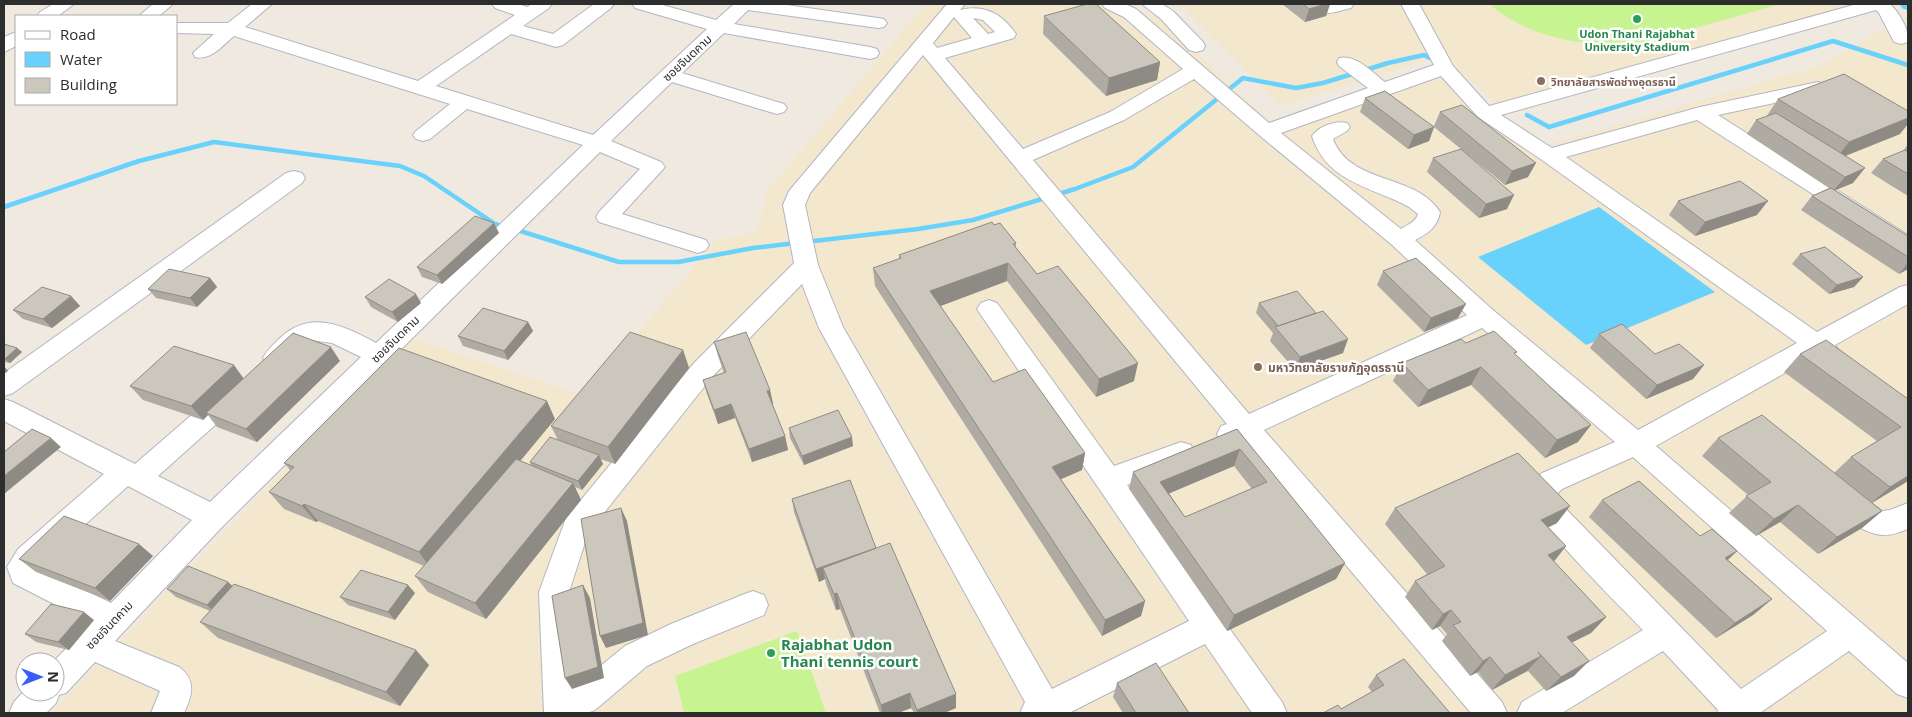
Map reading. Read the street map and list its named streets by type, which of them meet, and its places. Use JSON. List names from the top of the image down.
{
  "streets": {
    "street": ["ซอยจินตคาม"]
  },
  "places": [
    "Udon Thani Rajabhat University Stadium",
    "วิทยาลัยสารพัดช่างอุดรธานี",
    "มหาวิทยาลัยราชภัฏอุดรธานี",
    "Rajabhat Udon Thani tennis court"
  ],
  "legend": ["Road", "Water", "Building"],
  "north": "right"
}
